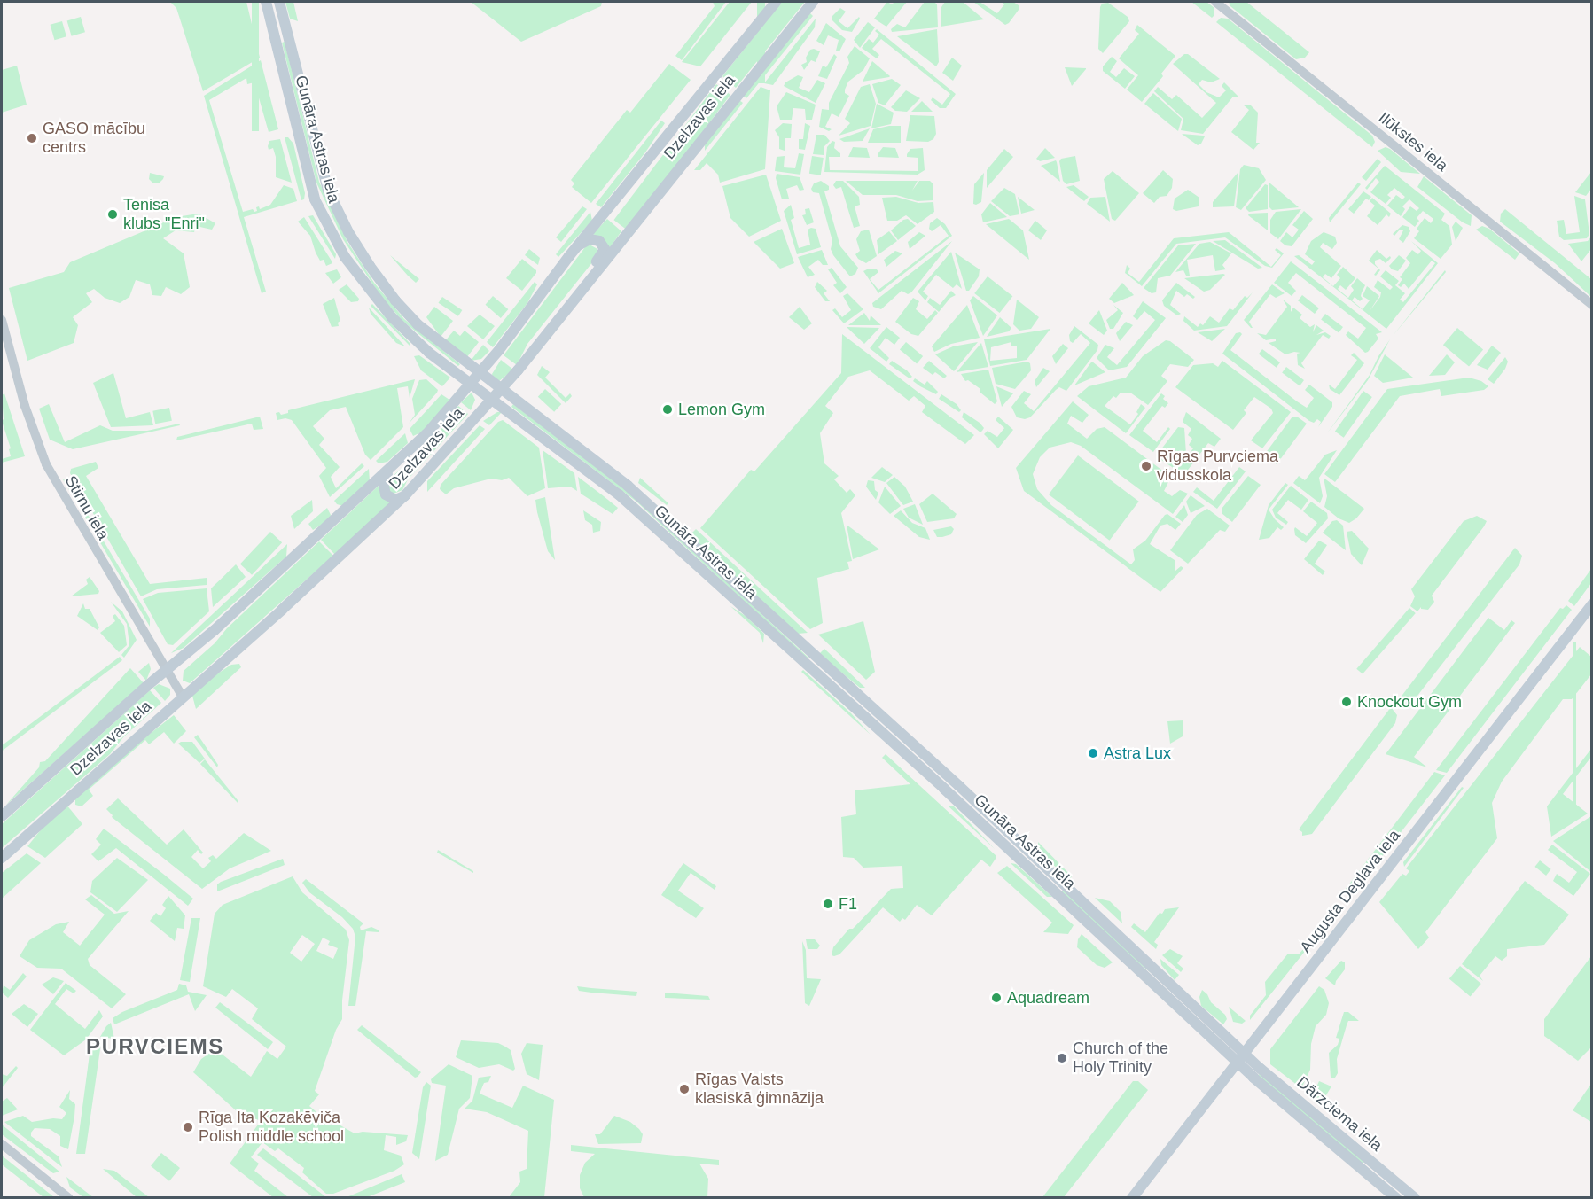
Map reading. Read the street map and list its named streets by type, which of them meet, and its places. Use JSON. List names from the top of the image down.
{
  "streets": {
    "main road": [
      "Dzelzavas iela",
      "Gunāra Astras iela",
      "Augusta Deglava iela",
      "Dārzciema iela"
    ],
    "street": ["Ilūkstes iela", "Stirnu iela"]
  },
  "crossings": [
    ["Dzelzavas iela", "Gunāra Astras iela"],
    ["Dzelzavas iela", "Stirnu iela"],
    ["Gunāra Astras iela", "Augusta Deglava iela"],
    ["Gunāra Astras iela", "Dārzciema iela"],
    ["Augusta Deglava iela", "Dārzciema iela"]
  ],
  "districts": ["PURVCIEMS"],
  "places": [
    "GASO mācību centrs",
    "Tenisa klubs \"Enri\"",
    "Lemon Gym",
    "Rīgas Purvciema vidusskola",
    "Knockout Gym",
    "Astra Lux",
    "F1",
    "Aquadream",
    "Church of the Holy Trinity",
    "Rīgas Valsts klasiskā ģimnāzija",
    "Rīga Ita Kozakēviča Polish middle school"
  ]
}
